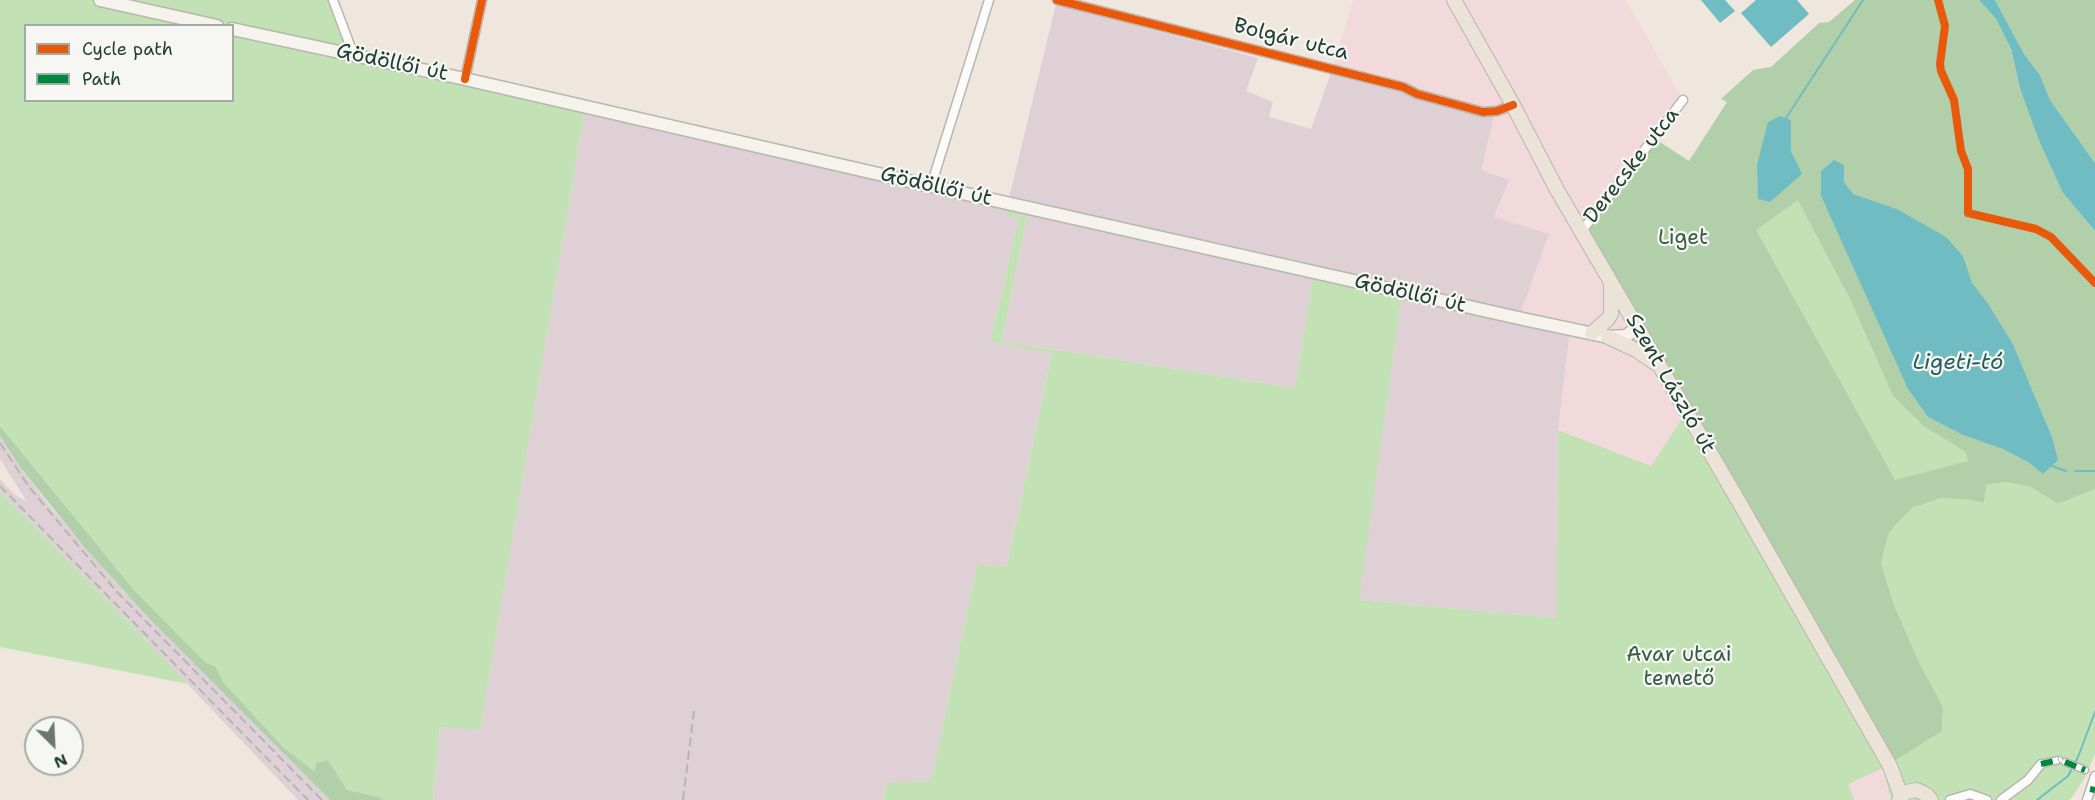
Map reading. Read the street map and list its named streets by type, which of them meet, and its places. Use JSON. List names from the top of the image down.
{
  "streets": {
    "main road": ["Gödöllői út", "Szent László út"],
    "street": ["Bolgár utca", "Derecske utca"]
  },
  "crossings": [
    ["Bolgár utca", "Szent László út"],
    ["Derecske utca", "Szent László út"]
  ],
  "water": ["Ligeti-tó"],
  "parks": ["Liget", "Avar utcai temető"],
  "legend": ["Cycle path", "Path"],
  "north": "bottom right"
}
